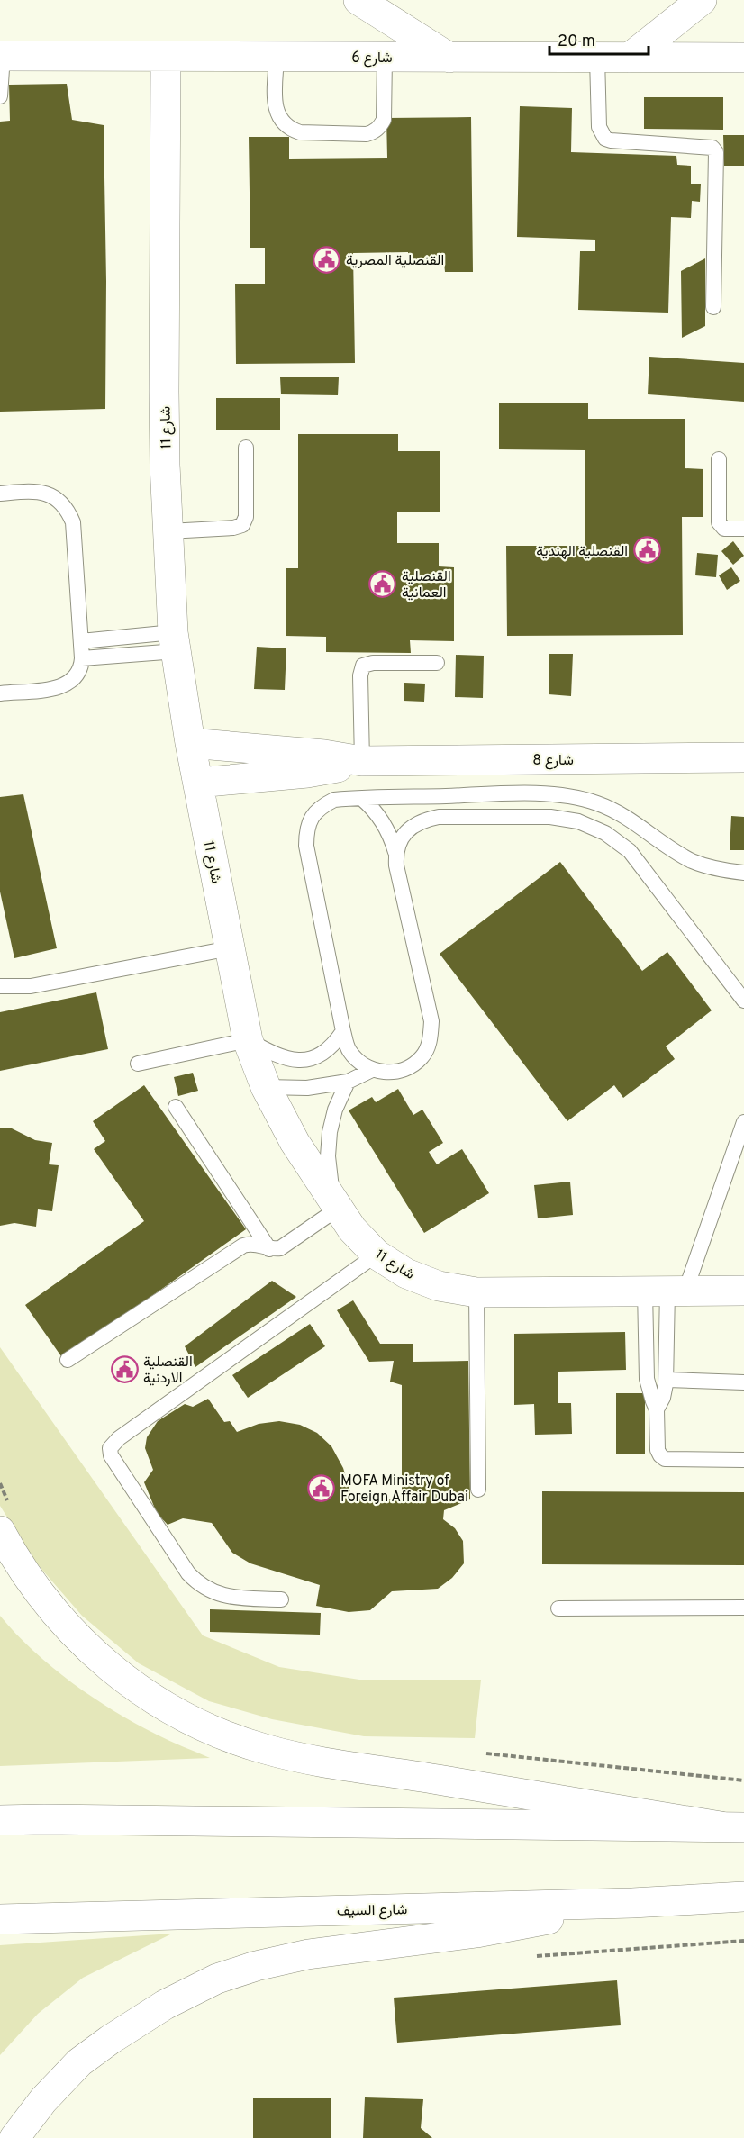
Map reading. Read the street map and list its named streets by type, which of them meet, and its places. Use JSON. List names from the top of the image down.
{
  "streets": {
    "street": [
      "شارع 6",
      "شارع 11",
      "شارع 8",
      "شارع السيف"
    ]
  },
  "crossings": [
    ["شارع 6", "شارع 11"],
    ["شارع 11", "شارع 8"]
  ],
  "places": {
    "public building": [
      "القنصلية المصرية",
      "القنصلية الهندية",
      "القنصلية العمانية",
      "القنصلية الاردنية",
      "MOFA Ministry of Foreign Affair Dubai"
    ]
  },
  "scale_bar": "20 m"
}
